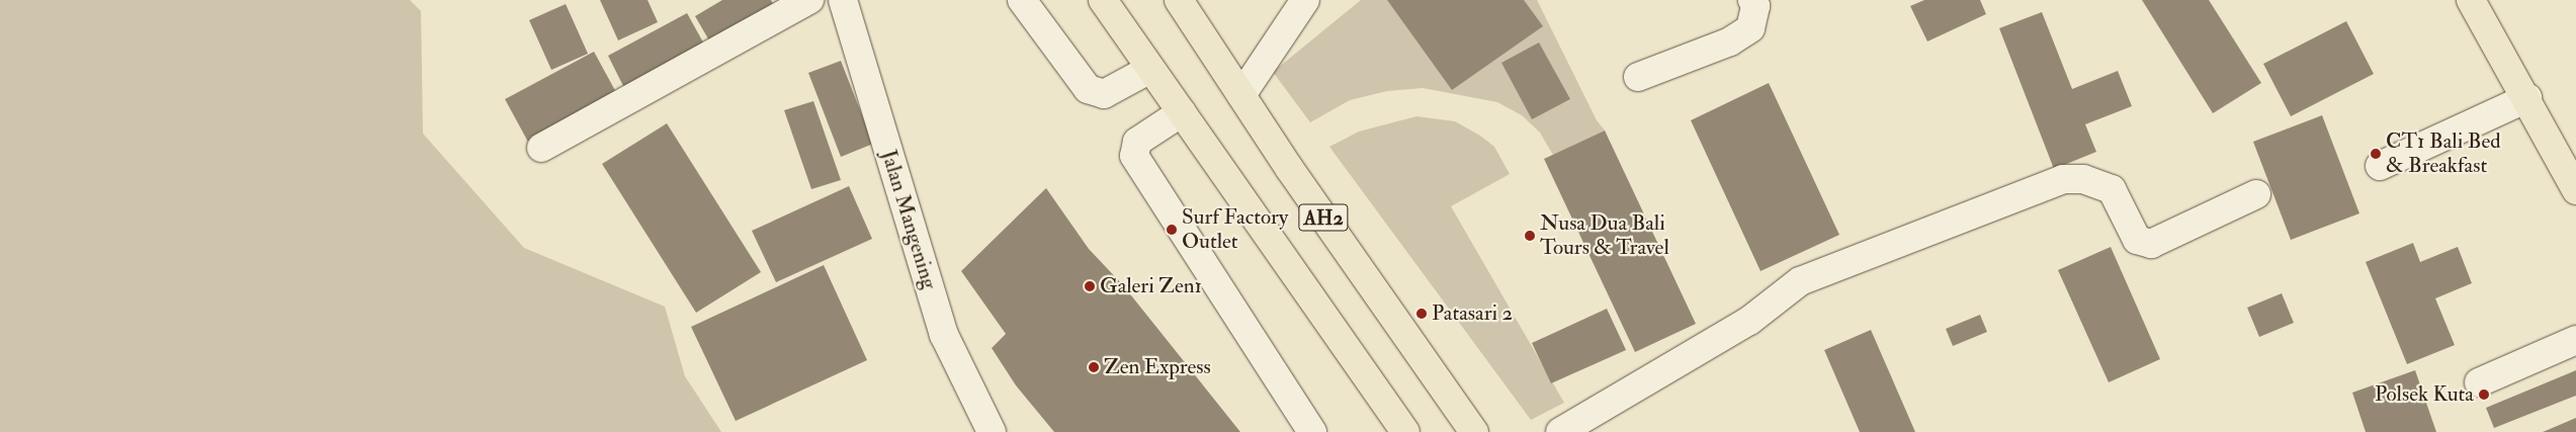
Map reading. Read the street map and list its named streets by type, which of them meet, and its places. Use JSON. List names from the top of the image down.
{
  "streets": {
    "main road": ["AH2"],
    "street": ["Jalan Mangening"]
  },
  "places": [
    "CT1 Bali Bed & Breakfast",
    "Surf Factory Outlet",
    "Nusa Dua Bali Tours & Travel",
    "Galeri Zen1",
    "Patasari 2",
    "Zen Express",
    "Polsek Kuta"
  ]
}
